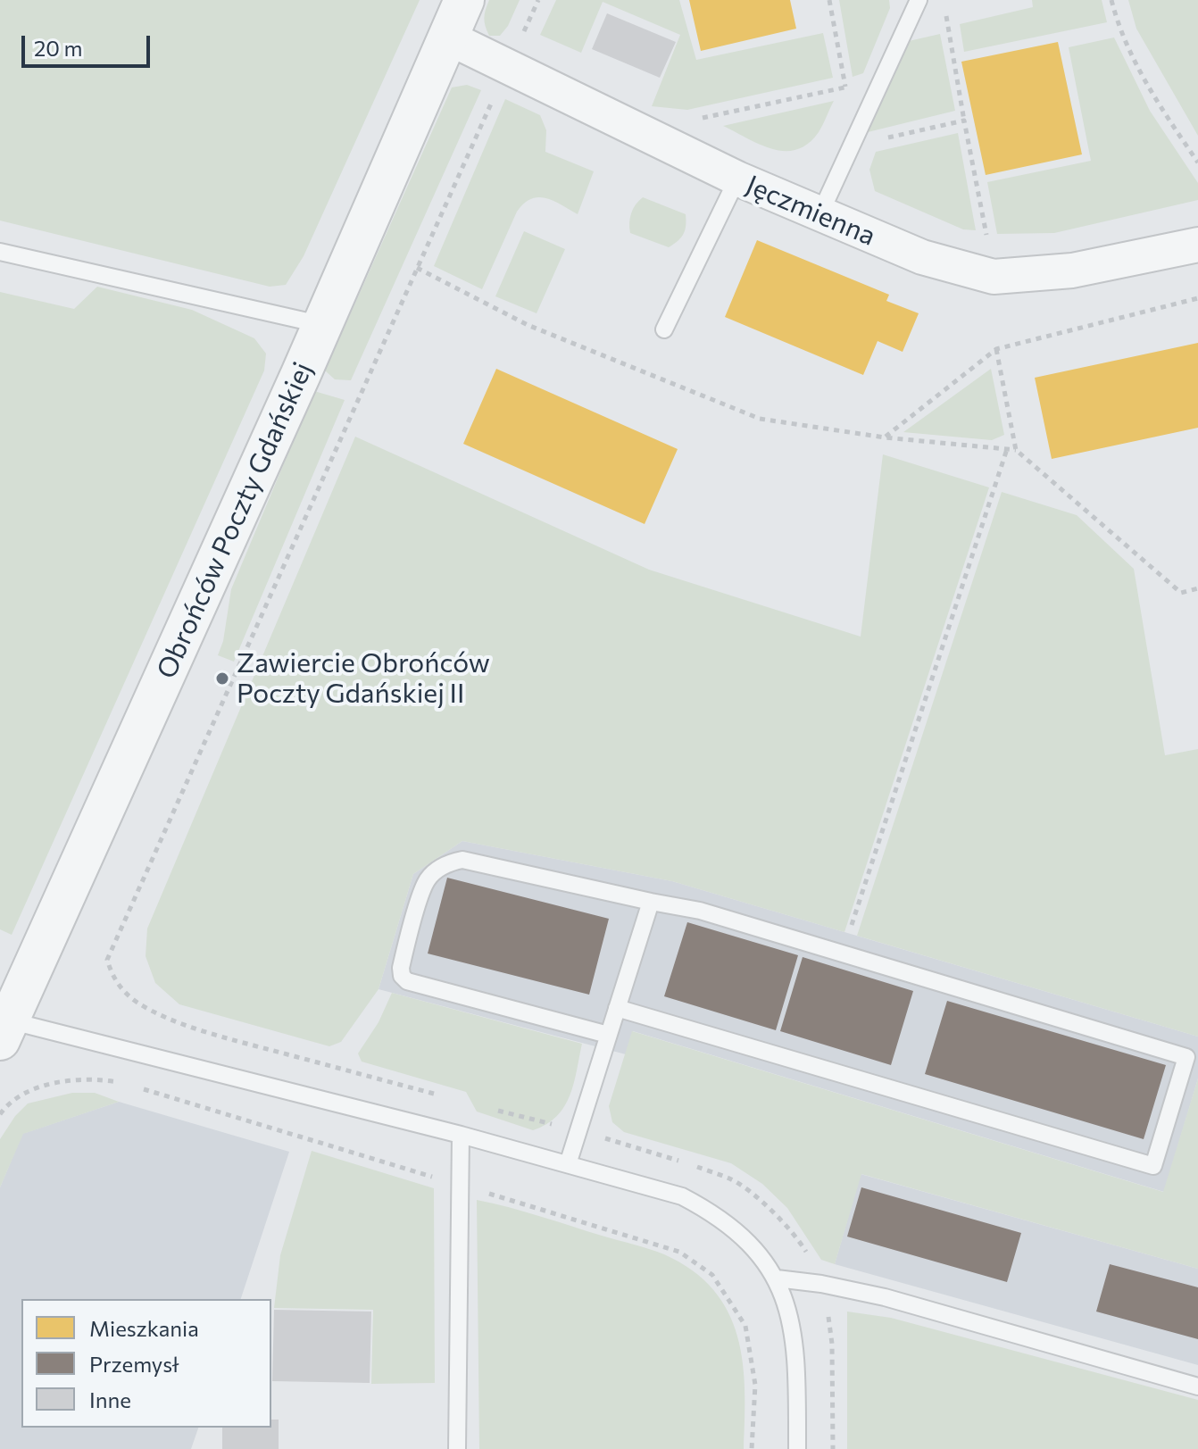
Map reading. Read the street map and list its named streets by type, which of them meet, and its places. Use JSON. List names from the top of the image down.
{
  "streets": {
    "street": ["Jęczmienna", "Obrońców Poczty Gdańskiej"]
  },
  "crossings": [
    ["Jęczmienna", "Obrońców Poczty Gdańskiej"]
  ],
  "places": ["Zawiercie Obrońców Poczty Gdańskiej II"],
  "legend": ["Mieszkania", "Przemysł", "Inne"],
  "scale_bar": "20 m"
}
